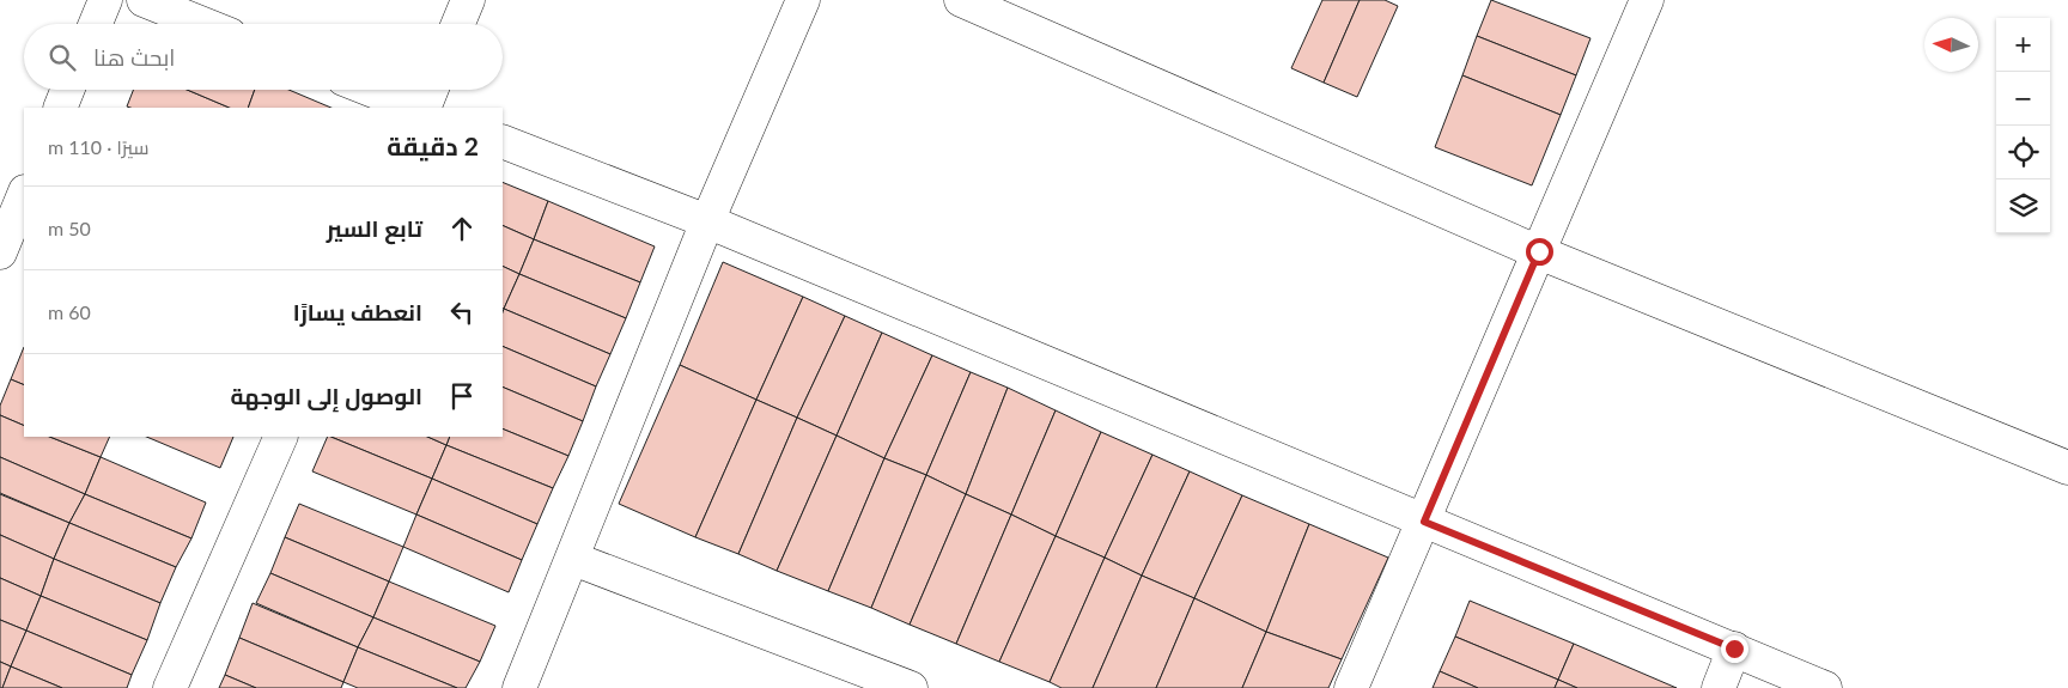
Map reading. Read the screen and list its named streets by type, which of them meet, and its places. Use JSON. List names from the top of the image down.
{
  "north": "left",
  "page": {
    "map_buttons": ["+", "−"],
    "search": "ابحث هنا",
    "heading": ["2 دقيقة", "سيرًا · 110 m"],
    "list": [
      ["تابع السير", "50 m"],
      ["انعطف يسارًا", "60 m"],
      "الوصول إلى الوجهة"
    ]
  }
}
